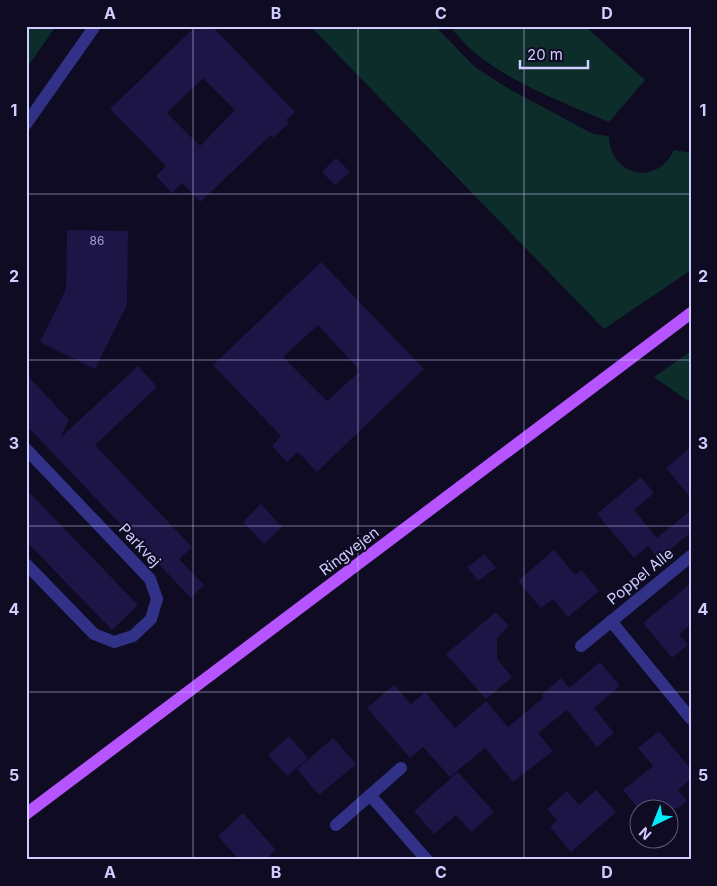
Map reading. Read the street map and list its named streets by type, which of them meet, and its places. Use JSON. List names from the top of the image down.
{
  "streets": {
    "main road": ["Ringvejen"],
    "street": ["Parkvej", "Poppel Alle"]
  },
  "house_numbers": ["86"],
  "scale_bar": "20 m",
  "north": "bottom left",
  "grid": {
    "columns": [
      "A",
      "B",
      "C",
      "D"
    ],
    "rows": [
      "1",
      "2",
      "3",
      "4",
      "5"
    ]
  }
}
